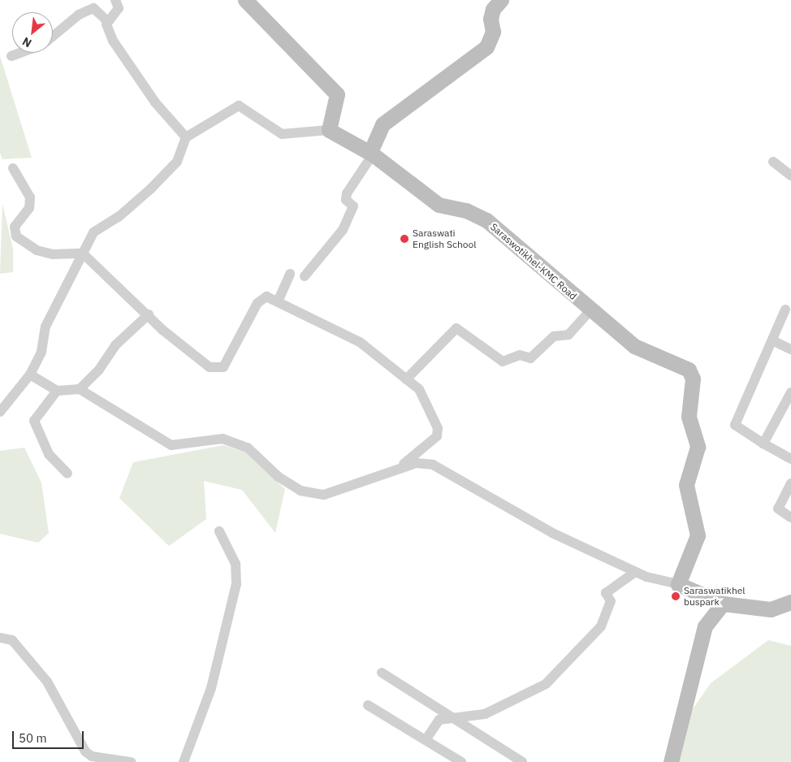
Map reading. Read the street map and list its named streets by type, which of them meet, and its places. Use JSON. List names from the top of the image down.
{
  "streets": {
    "street": ["Saraswotikhel-KMC Road"]
  },
  "places": ["Saraswati English School", "Saraswatikhel buspark"],
  "scale_bar": "50 m",
  "north": "bottom left"
}
